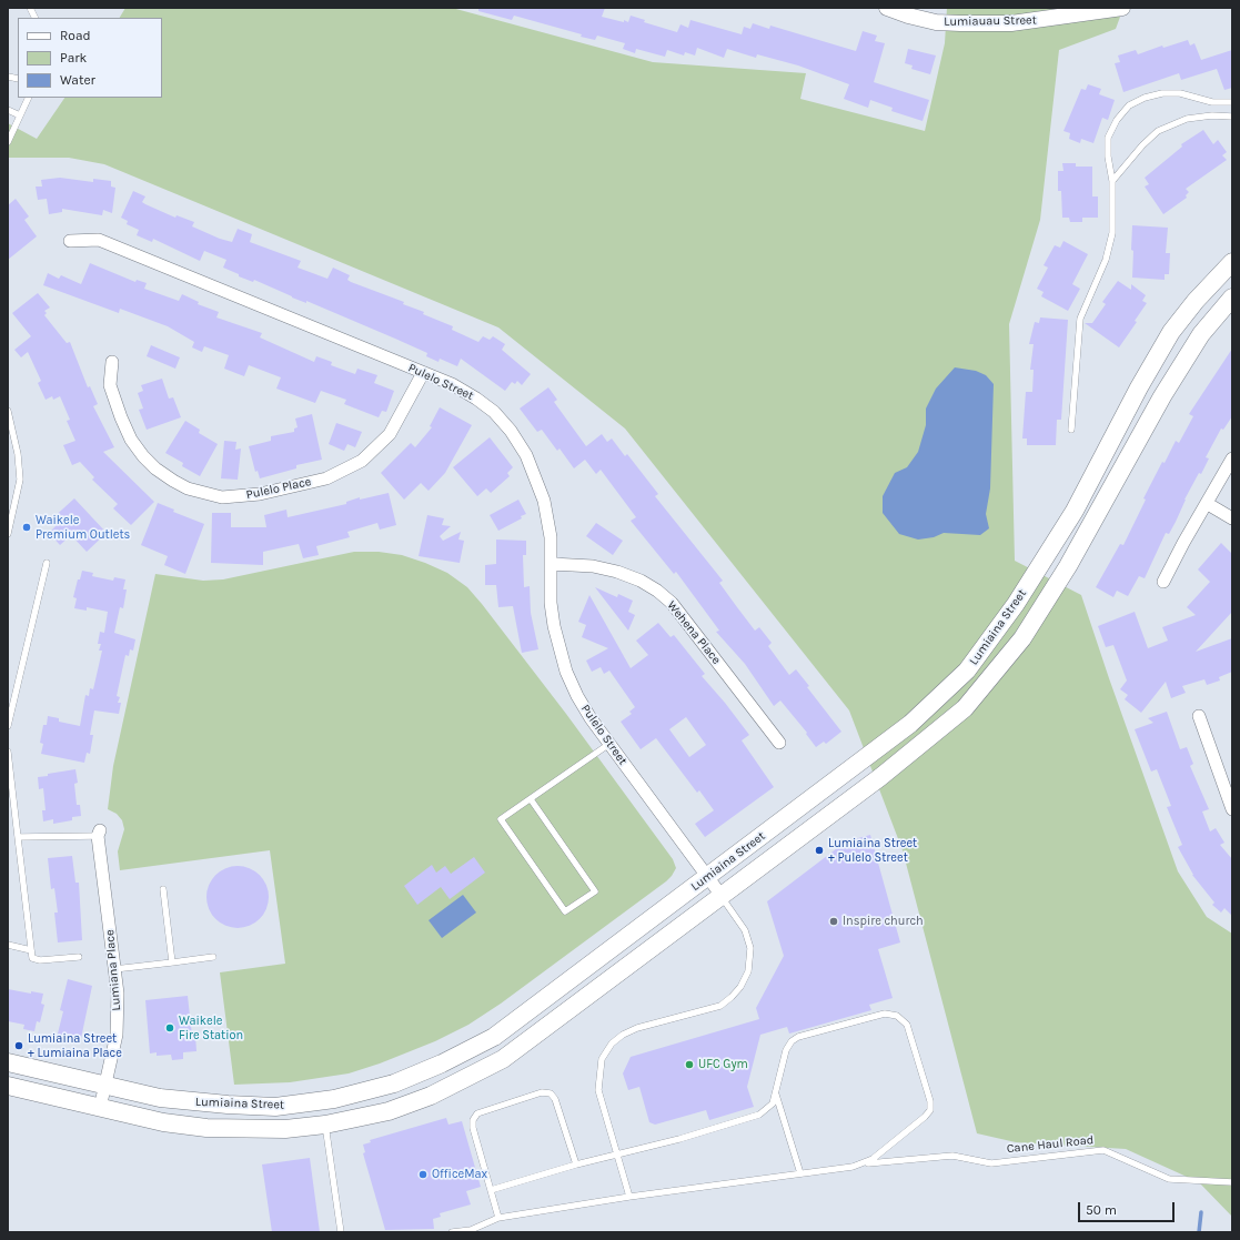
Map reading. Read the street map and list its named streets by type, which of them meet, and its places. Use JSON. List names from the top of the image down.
{
  "streets": {
    "main road": ["Lumiaina Street"],
    "street": [
      "Lumiauau Street",
      "Pulelo Street",
      "Pulelo Place",
      "Wehena Place",
      "Lumiana Place"
    ],
    "lane": ["Cane Haul Road"]
  },
  "crossings": [
    ["Pulelo Street", "Pulelo Place"],
    ["Pulelo Street", "Lumiaina Street"],
    ["Pulelo Street", "Wehena Place"],
    ["Lumiaina Street", "Lumiana Place"]
  ],
  "places": [
    "Waikele Premium Outlets",
    "Lumiaina Street + Pulelo Street",
    "Inspire church",
    "Waikele Fire Station",
    "Lumiaina Street + Lumiaina Place",
    "UFC Gym",
    "OfficeMax"
  ],
  "legend": ["Road", "Park", "Water"],
  "scale_bar": "50 m"
}
